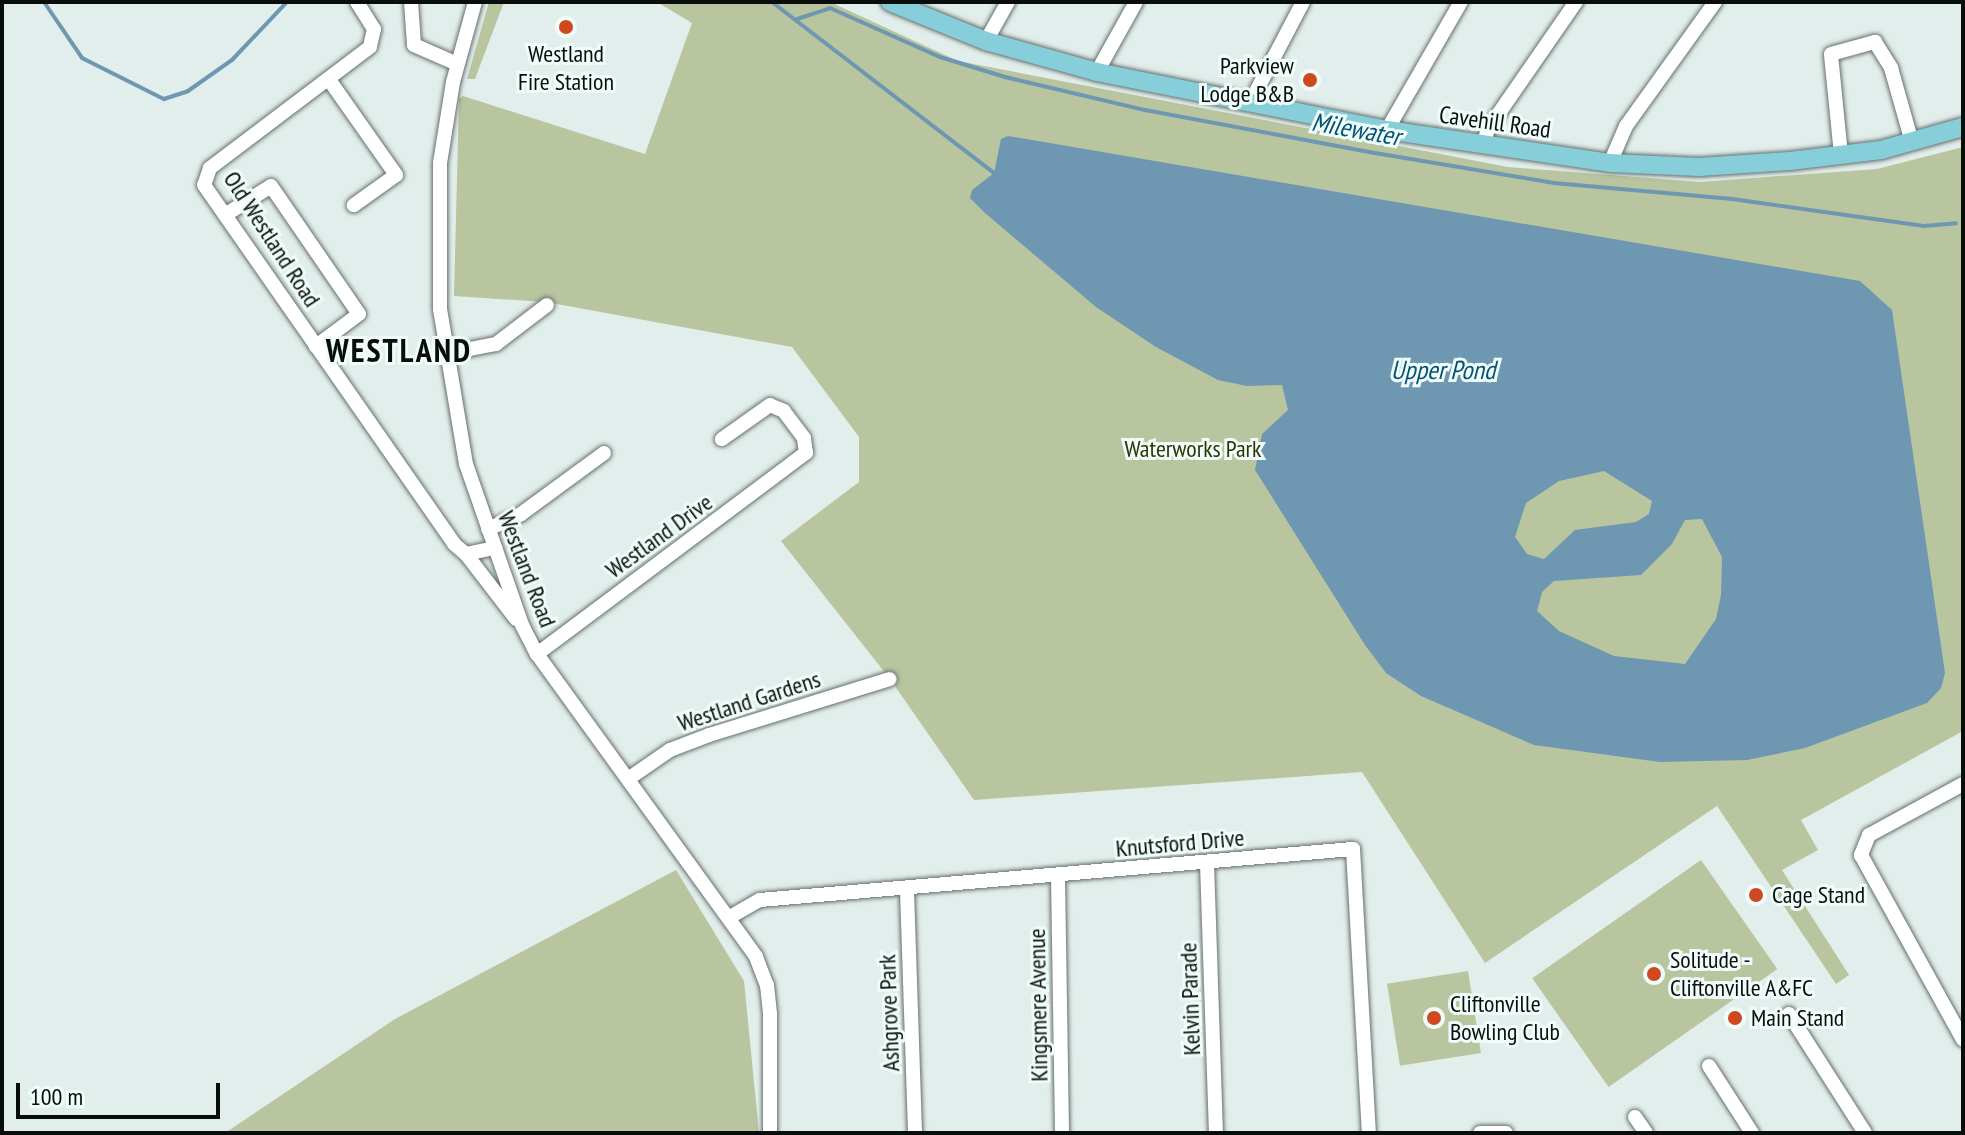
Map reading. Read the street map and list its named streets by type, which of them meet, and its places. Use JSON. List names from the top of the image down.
{
  "streets": {
    "main road": ["Cavehill Road"],
    "street": [
      "Old Westland Road",
      "Westland Drive",
      "Westland Road",
      "Westland Gardens",
      "Knutsford Drive",
      "Kelvin Parade",
      "Kingsmere Avenue",
      "Ashgrove Park"
    ]
  },
  "crossings": [
    ["Old Westland Road", "Westland Road"],
    ["Westland Drive", "Westland Road"],
    ["Westland Road", "Westland Gardens"],
    ["Westland Road", "Knutsford Drive"],
    ["Knutsford Drive", "Kelvin Parade"],
    ["Knutsford Drive", "Kingsmere Avenue"],
    ["Knutsford Drive", "Ashgrove Park"]
  ],
  "districts": ["WESTLAND"],
  "water": ["Milewater", "Upper Pond"],
  "parks": ["Waterworks Park"],
  "places": [
    "Westland Fire Station",
    "Parkview Lodge B&B",
    "Cage Stand",
    "Solitude - Cliftonville A&FC",
    "Cliftonville Bowling Club",
    "Main Stand"
  ],
  "scale_bar": "100 m"
}
